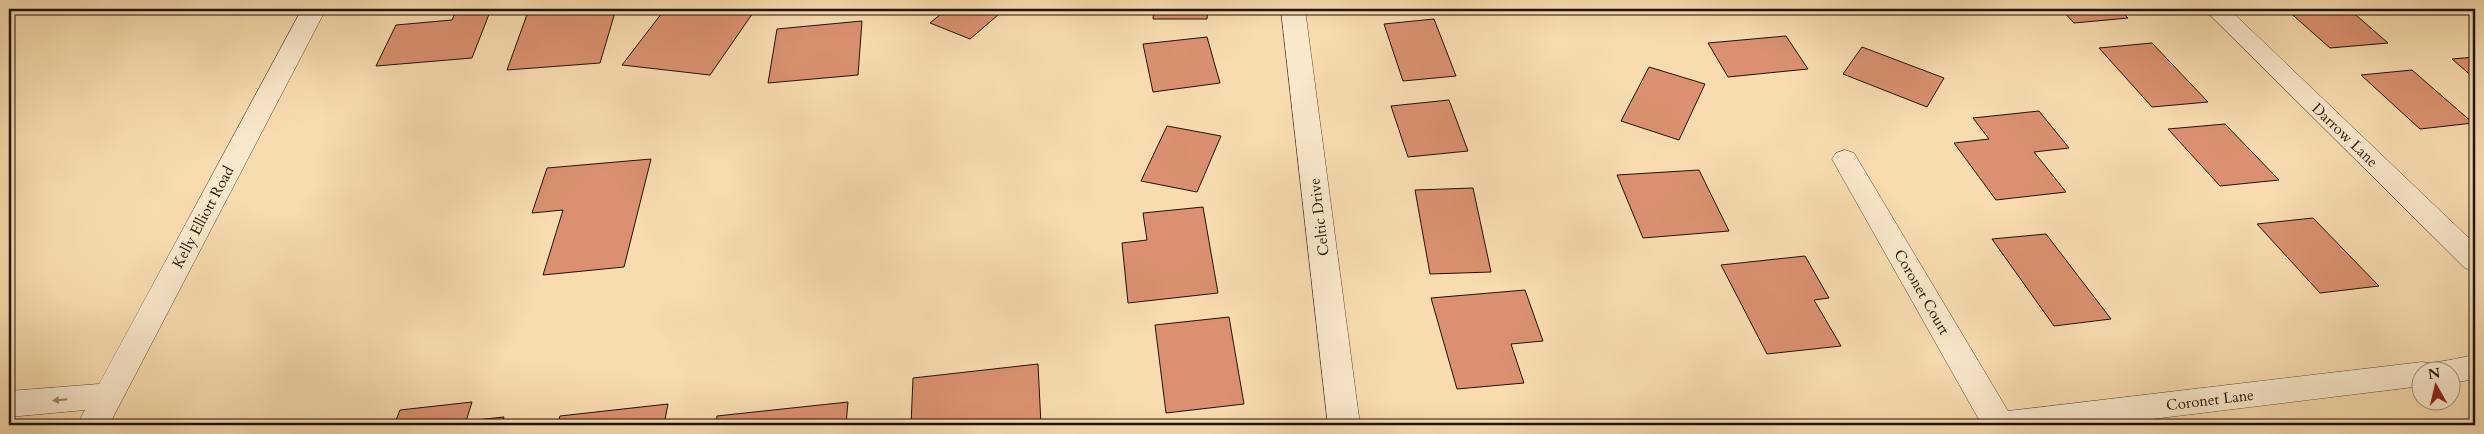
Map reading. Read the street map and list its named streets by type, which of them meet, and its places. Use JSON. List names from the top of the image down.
{
  "streets": {
    "street": [
      "Darrow Lane",
      "Kelly Elliott Road",
      "Celtic Drive",
      "Coronet Court",
      "Coronet Lane"
    ]
  },
  "crossings": [
    ["Coronet Court", "Coronet Lane"]
  ],
  "north": "top"
}
